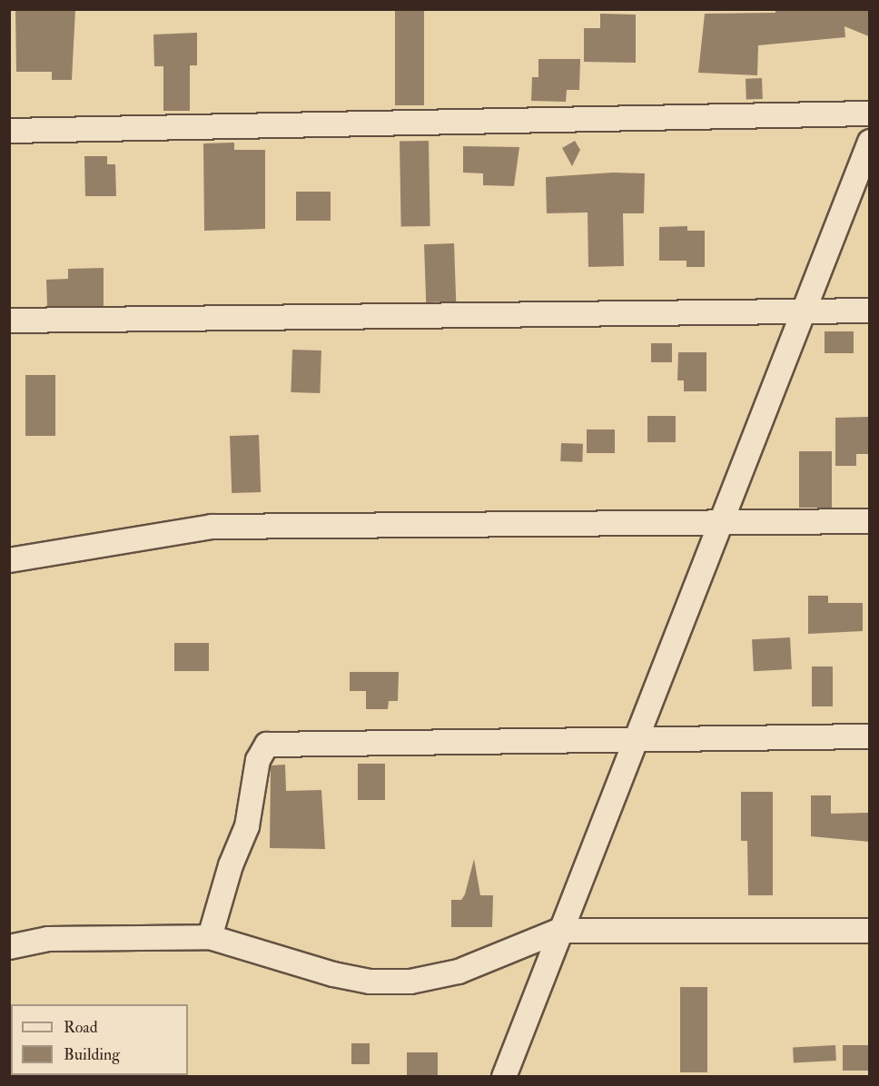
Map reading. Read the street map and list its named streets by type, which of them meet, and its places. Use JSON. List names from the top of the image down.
{
  "legend": ["Road", "Building"]
}
